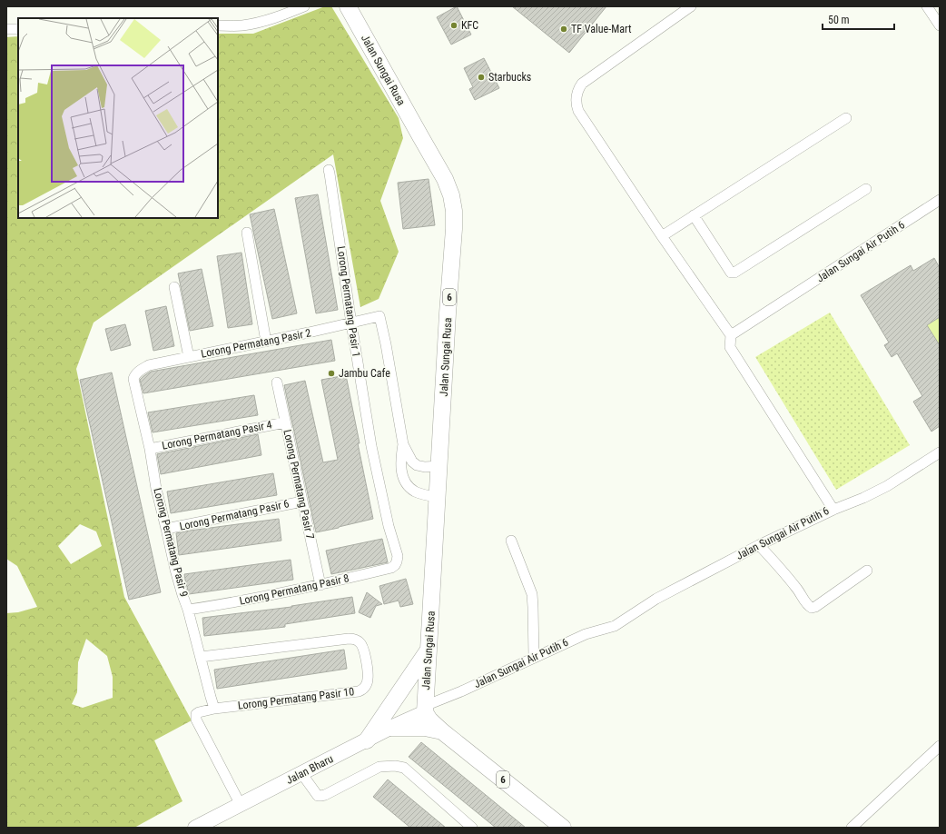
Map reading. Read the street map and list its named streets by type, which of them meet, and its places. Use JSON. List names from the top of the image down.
{
  "streets": {
    "main road": ["Jalan Sungai Rusa", "6", "Jalan Bharu"],
    "street": [
      "Jalan Sungai Air Putih 6",
      "Lorong Permatang Pasir 1",
      "Lorong Permatang Pasir 2",
      "Lorong Permatang Pasir 4",
      "Lorong Permatang Pasir 7",
      "Lorong Permatang Pasir 6",
      "Lorong Permatang Pasir 9",
      "Lorong Permatang Pasir 8",
      "Lorong Permatang Pasir 10"
    ]
  },
  "crossings": [
    ["Jalan Sungai Rusa", "Jalan Sungai Air Putih 6"],
    ["Jalan Sungai Rusa", "6"],
    ["Jalan Sungai Rusa", "Jalan Bharu"],
    ["Jalan Sungai Air Putih 6", "6"],
    ["Jalan Sungai Air Putih 6", "Jalan Bharu"],
    ["6", "Jalan Bharu"],
    ["Lorong Permatang Pasir 1", "Lorong Permatang Pasir 2"],
    ["Lorong Permatang Pasir 1", "Lorong Permatang Pasir 8"],
    ["Lorong Permatang Pasir 2", "Lorong Permatang Pasir 9"],
    ["Lorong Permatang Pasir 4", "Lorong Permatang Pasir 7"],
    ["Lorong Permatang Pasir 4", "Lorong Permatang Pasir 9"],
    ["Lorong Permatang Pasir 7", "Lorong Permatang Pasir 6"],
    ["Lorong Permatang Pasir 7", "Lorong Permatang Pasir 8"],
    ["Lorong Permatang Pasir 6", "Lorong Permatang Pasir 9"],
    ["Lorong Permatang Pasir 9", "Lorong Permatang Pasir 8"],
    ["Lorong Permatang Pasir 9", "Lorong Permatang Pasir 10"]
  ],
  "places": [
    "KFC",
    "TF Value-Mart",
    "Starbucks",
    "Jambu Cafe"
  ],
  "scale_bar": "50 m"
}
